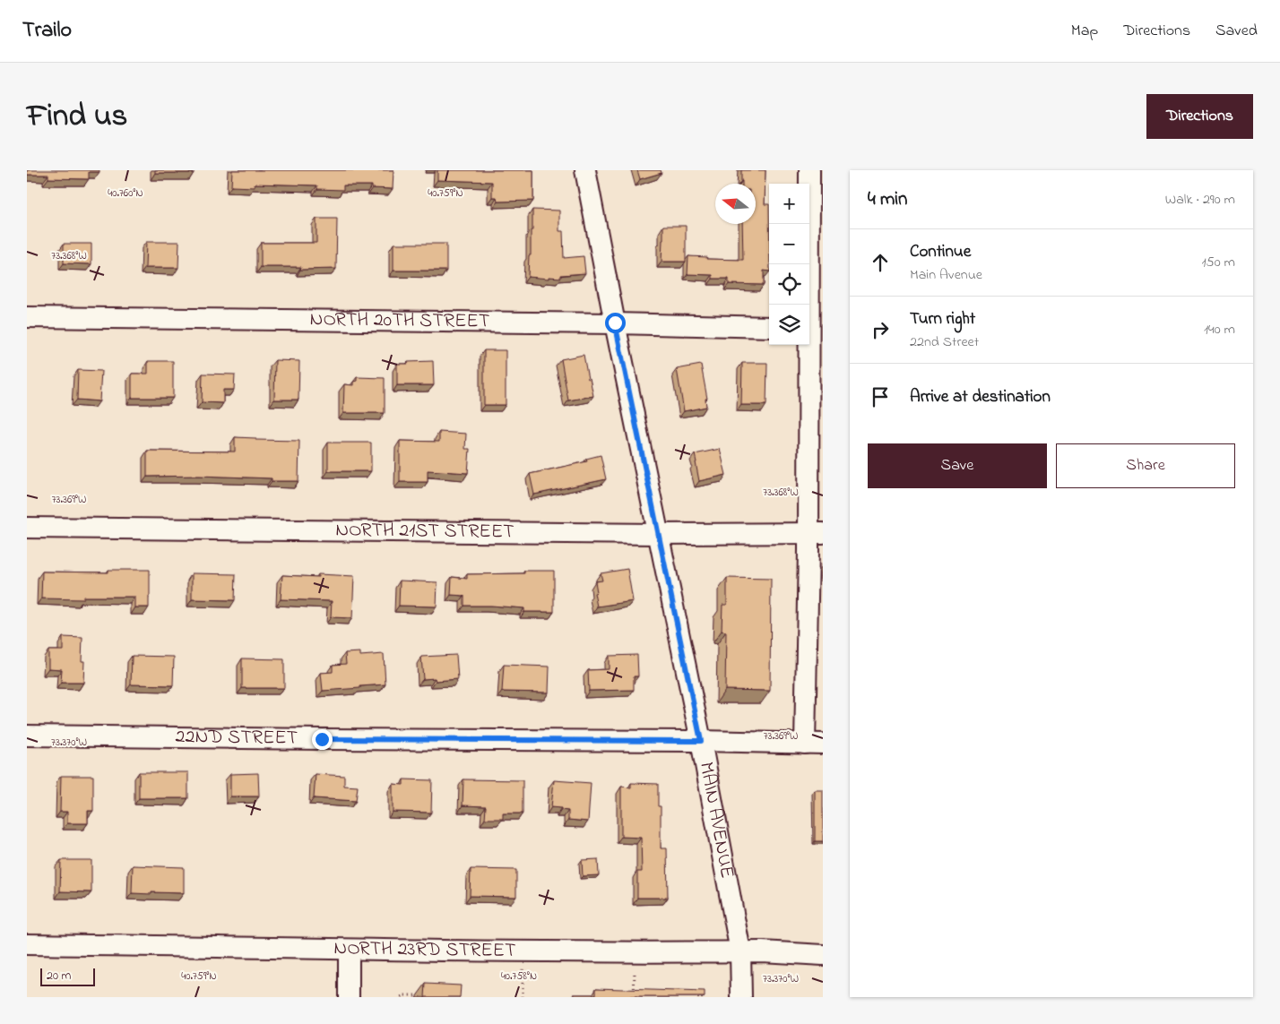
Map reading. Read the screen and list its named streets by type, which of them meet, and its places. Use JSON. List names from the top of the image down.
{
  "streets": {
    "street": [
      "NORTH 20TH STREET",
      "NORTH 21ST STREET",
      "22ND STREET",
      "MAIN AVENUE",
      "NORTH 23RD STREET"
    ]
  },
  "crossings": [
    ["NORTH 20TH STREET", "MAIN AVENUE"],
    ["NORTH 21ST STREET", "MAIN AVENUE"],
    ["22ND STREET", "MAIN AVENUE"],
    ["MAIN AVENUE", "NORTH 23RD STREET"]
  ],
  "scale_bar": "20 m",
  "north": "left",
  "page": {
    "header": "Trailo",
    "nav": ["Map", "Directions", "Saved"],
    "title": "Find us",
    "buttons": [
      "Directions",
      ["Save", "Share"]
    ],
    "heading": ["4 min", "Walk · 290 m"],
    "map_buttons": ["+", "−"],
    "list": [
      ["Continue", "Main Avenue", "150 m"],
      ["Turn right", "22nd Street", "140 m"],
      "Arrive at destination"
    ],
    "scale": "20 m"
  },
  "coordinates": [
    "40.760°N",
    "40.759°N",
    "73.368°W",
    "73.369°W",
    "73.370°W",
    "40.758°N"
  ]
}
